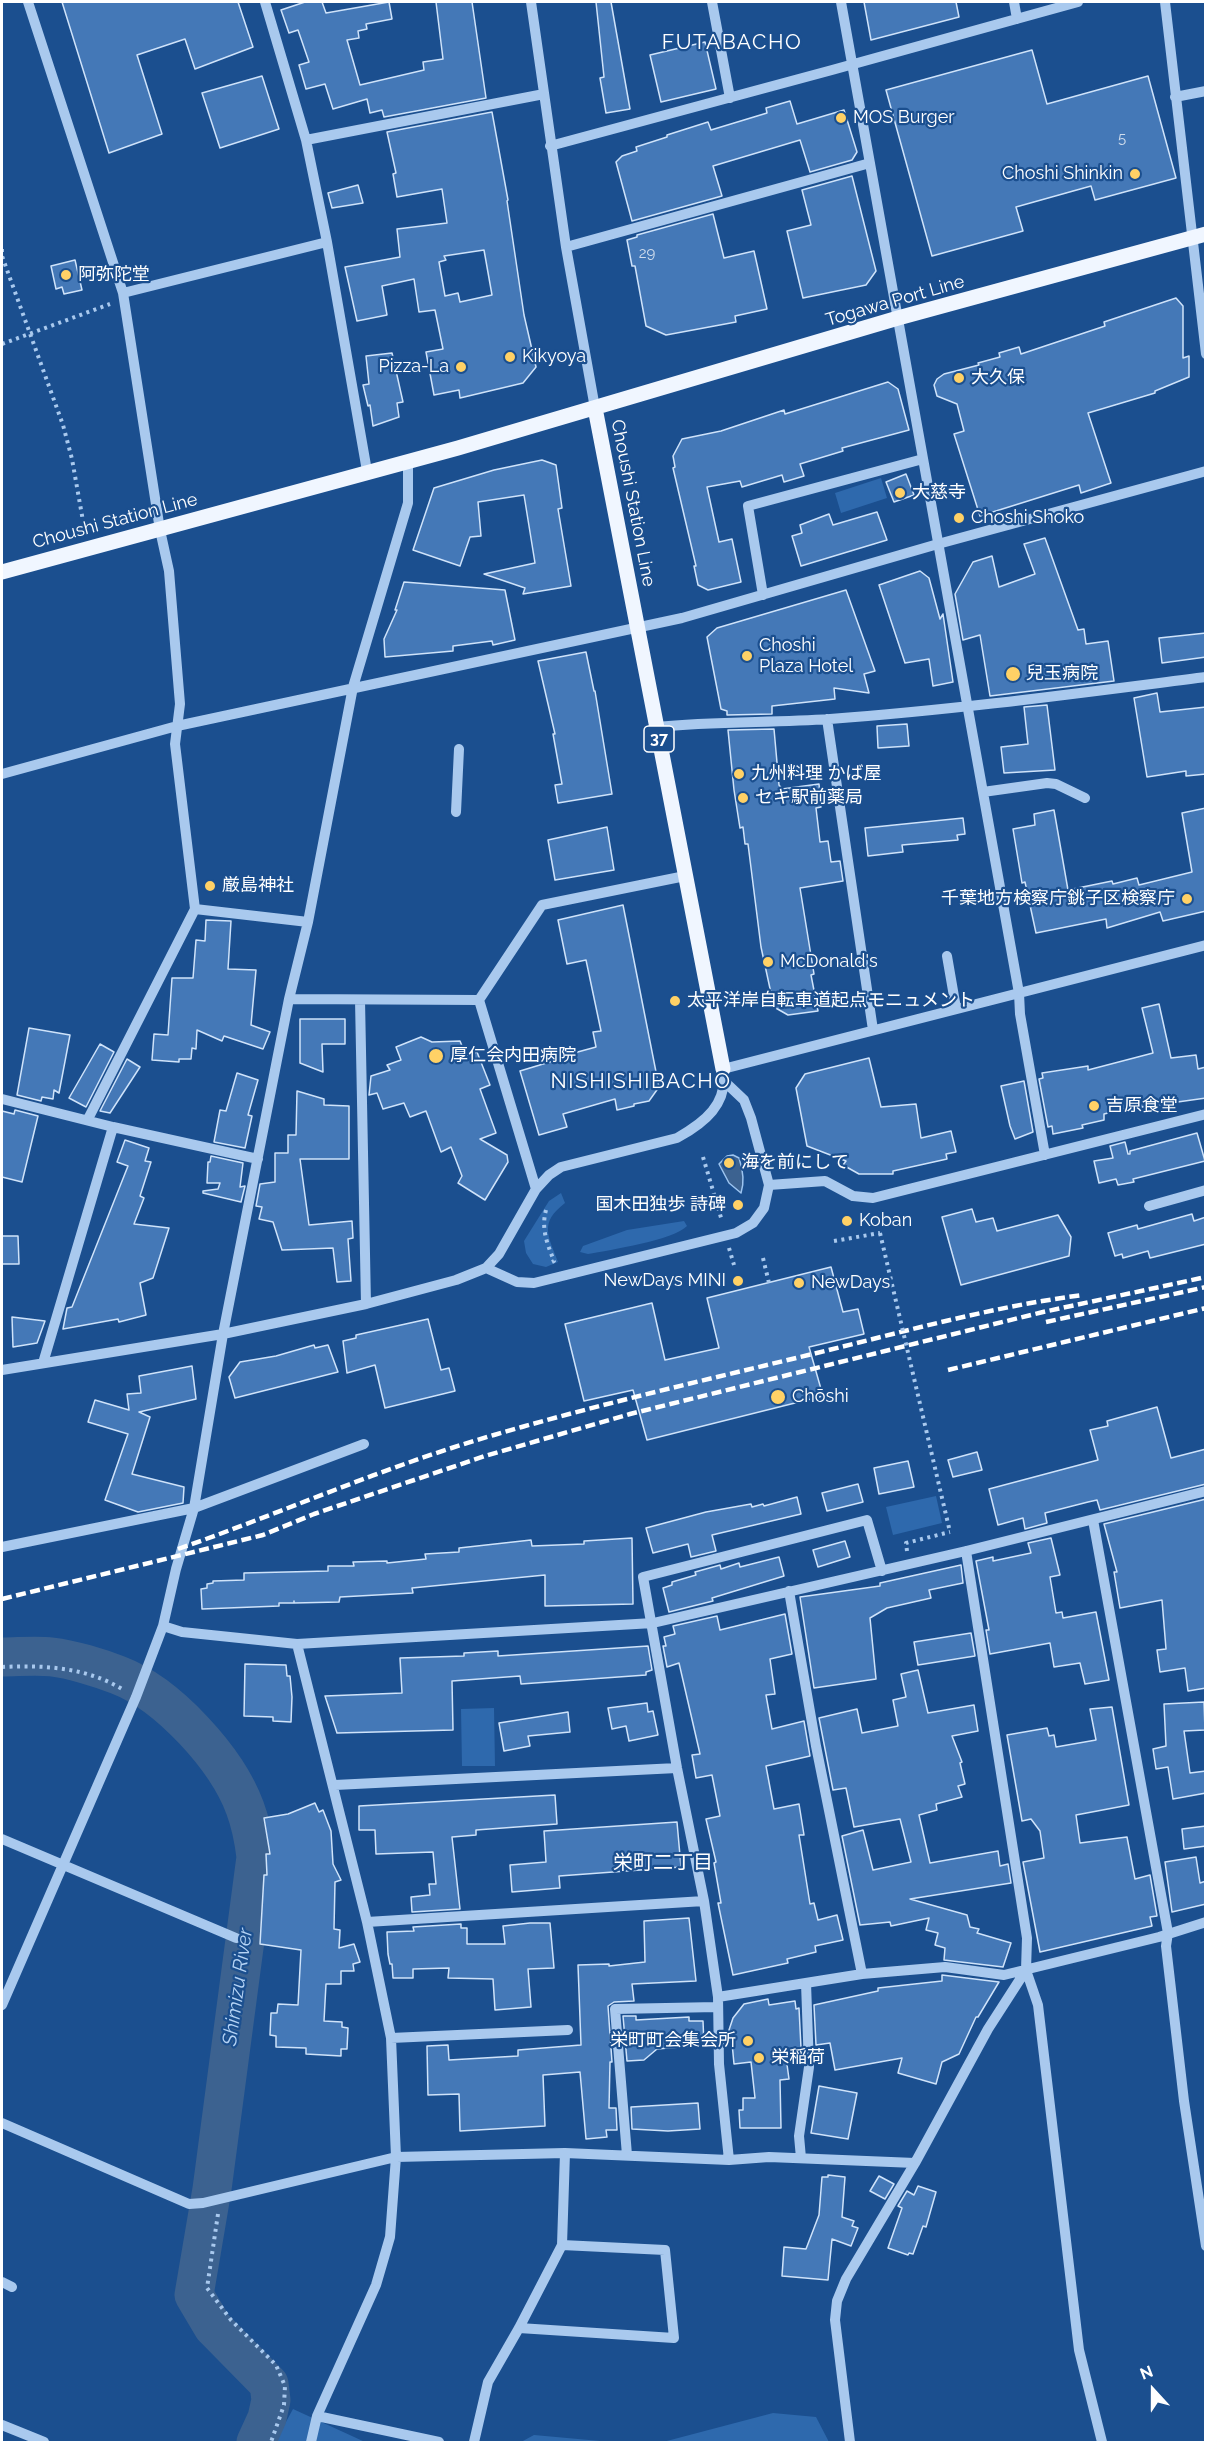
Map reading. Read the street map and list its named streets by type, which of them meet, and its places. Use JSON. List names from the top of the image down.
{
  "streets": {
    "main road": ["Togawa Port Line", "Choushi Station Line", "37"]
  },
  "crossings": [
    ["Togawa Port Line", "Choushi Station Line"]
  ],
  "districts": ["FUTABACHO", "NISHISHIBACHO", "栄町二丁目"],
  "water": ["Shimizu River"],
  "places": [
    "MOS Burger",
    "Choshi Shinkin",
    "阿弥陀堂",
    "Kikyoya",
    "Pizza-La",
    "大久保",
    "大慈寺",
    "Choshi Shoko",
    "Choshi Plaza Hotel",
    "兒玉病院",
    "九州料理 かば屋",
    "セキ駅前薬局",
    "厳島神社",
    "千葉地方検察庁銚子区検察庁",
    "McDonald's",
    "太平洋岸自転車道起点モニュメント",
    "厚仁会内田病院",
    "吉原食堂",
    "海を前にして",
    "国木田独歩 詩碑",
    "Koban",
    "NewDays MINI",
    "NewDays",
    "Chōshi",
    "栄町町会集会所",
    "栄稲荷"
  ],
  "house_numbers": ["5", "29"],
  "north": "top"
}
